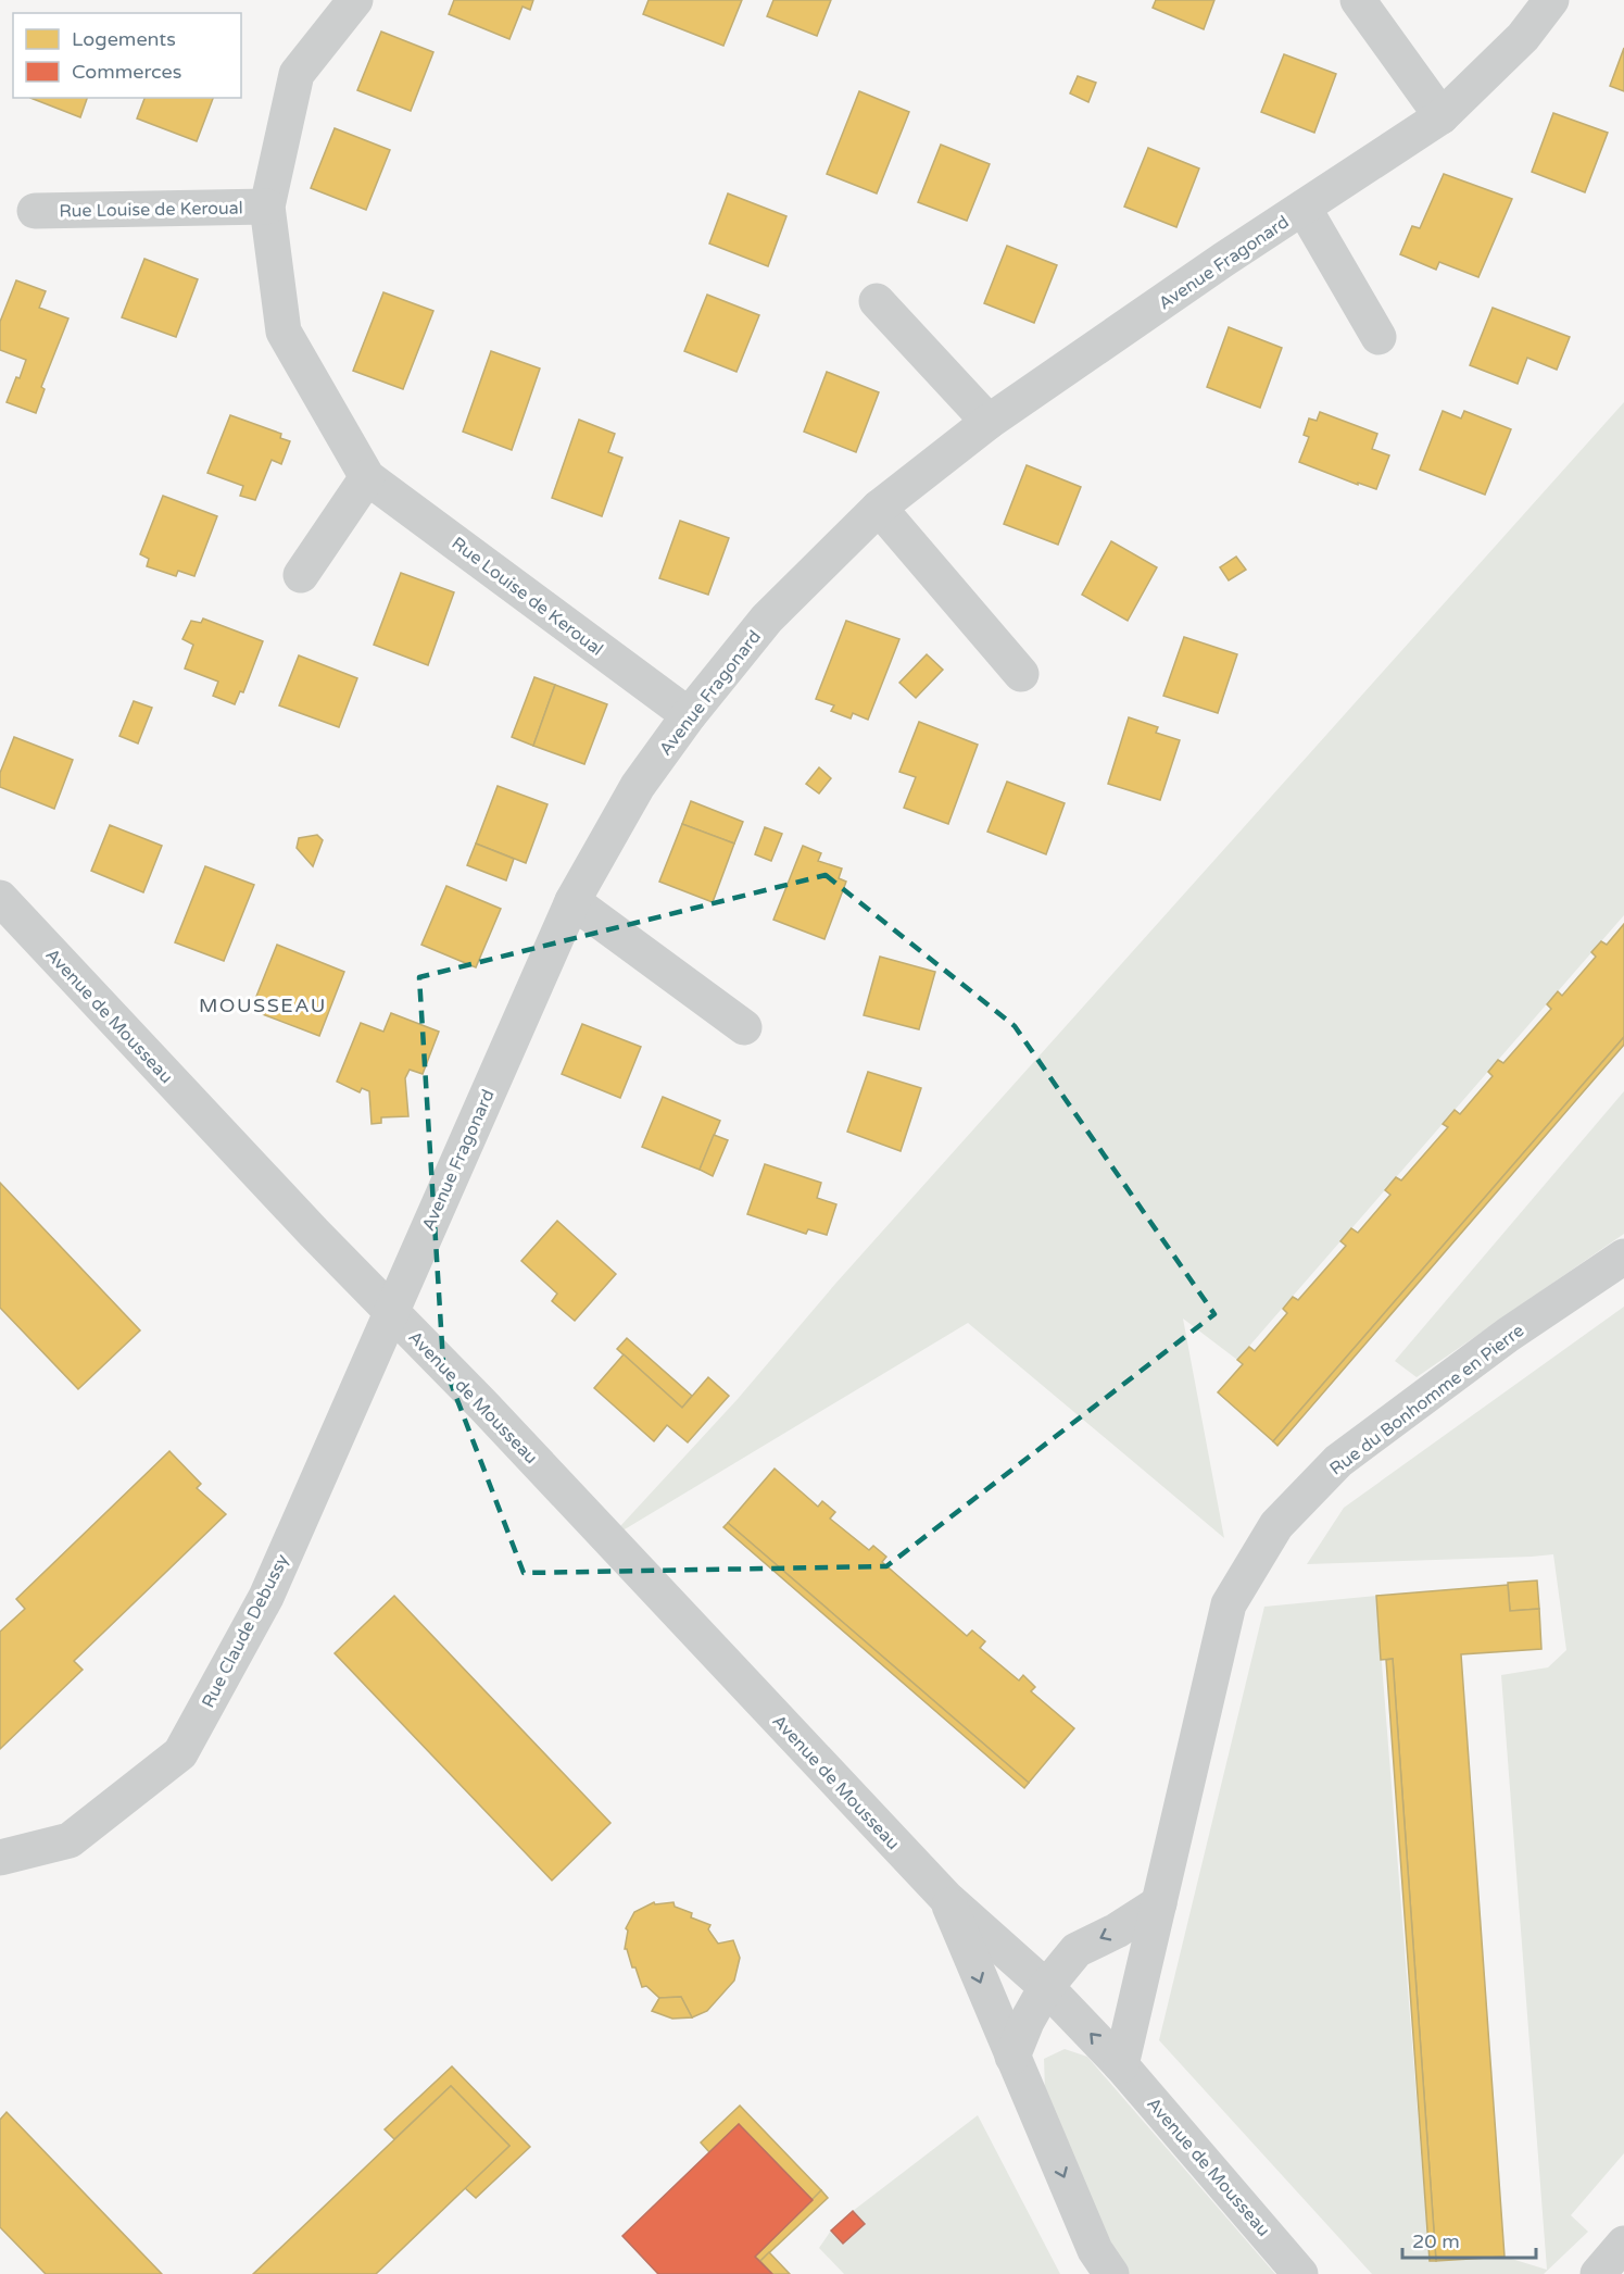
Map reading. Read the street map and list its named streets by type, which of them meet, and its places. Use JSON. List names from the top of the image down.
{
  "streets": {
    "street": [
      "Rue Louise de Keroual",
      "Avenue Fragonard",
      "Avenue de Mousseau",
      "Rue du Bonhomme en Pierre",
      "Rue Claude Debussy"
    ]
  },
  "crossings": [
    ["Rue Louise de Keroual", "Avenue Fragonard"],
    ["Avenue Fragonard", "Avenue de Mousseau"],
    ["Avenue Fragonard", "Rue Claude Debussy"],
    ["Avenue de Mousseau", "Rue du Bonhomme en Pierre"],
    ["Avenue de Mousseau", "Rue Claude Debussy"]
  ],
  "districts": ["MOUSSEAU"],
  "legend": ["Logements", "Commerces"],
  "scale_bar": "20 m"
}
